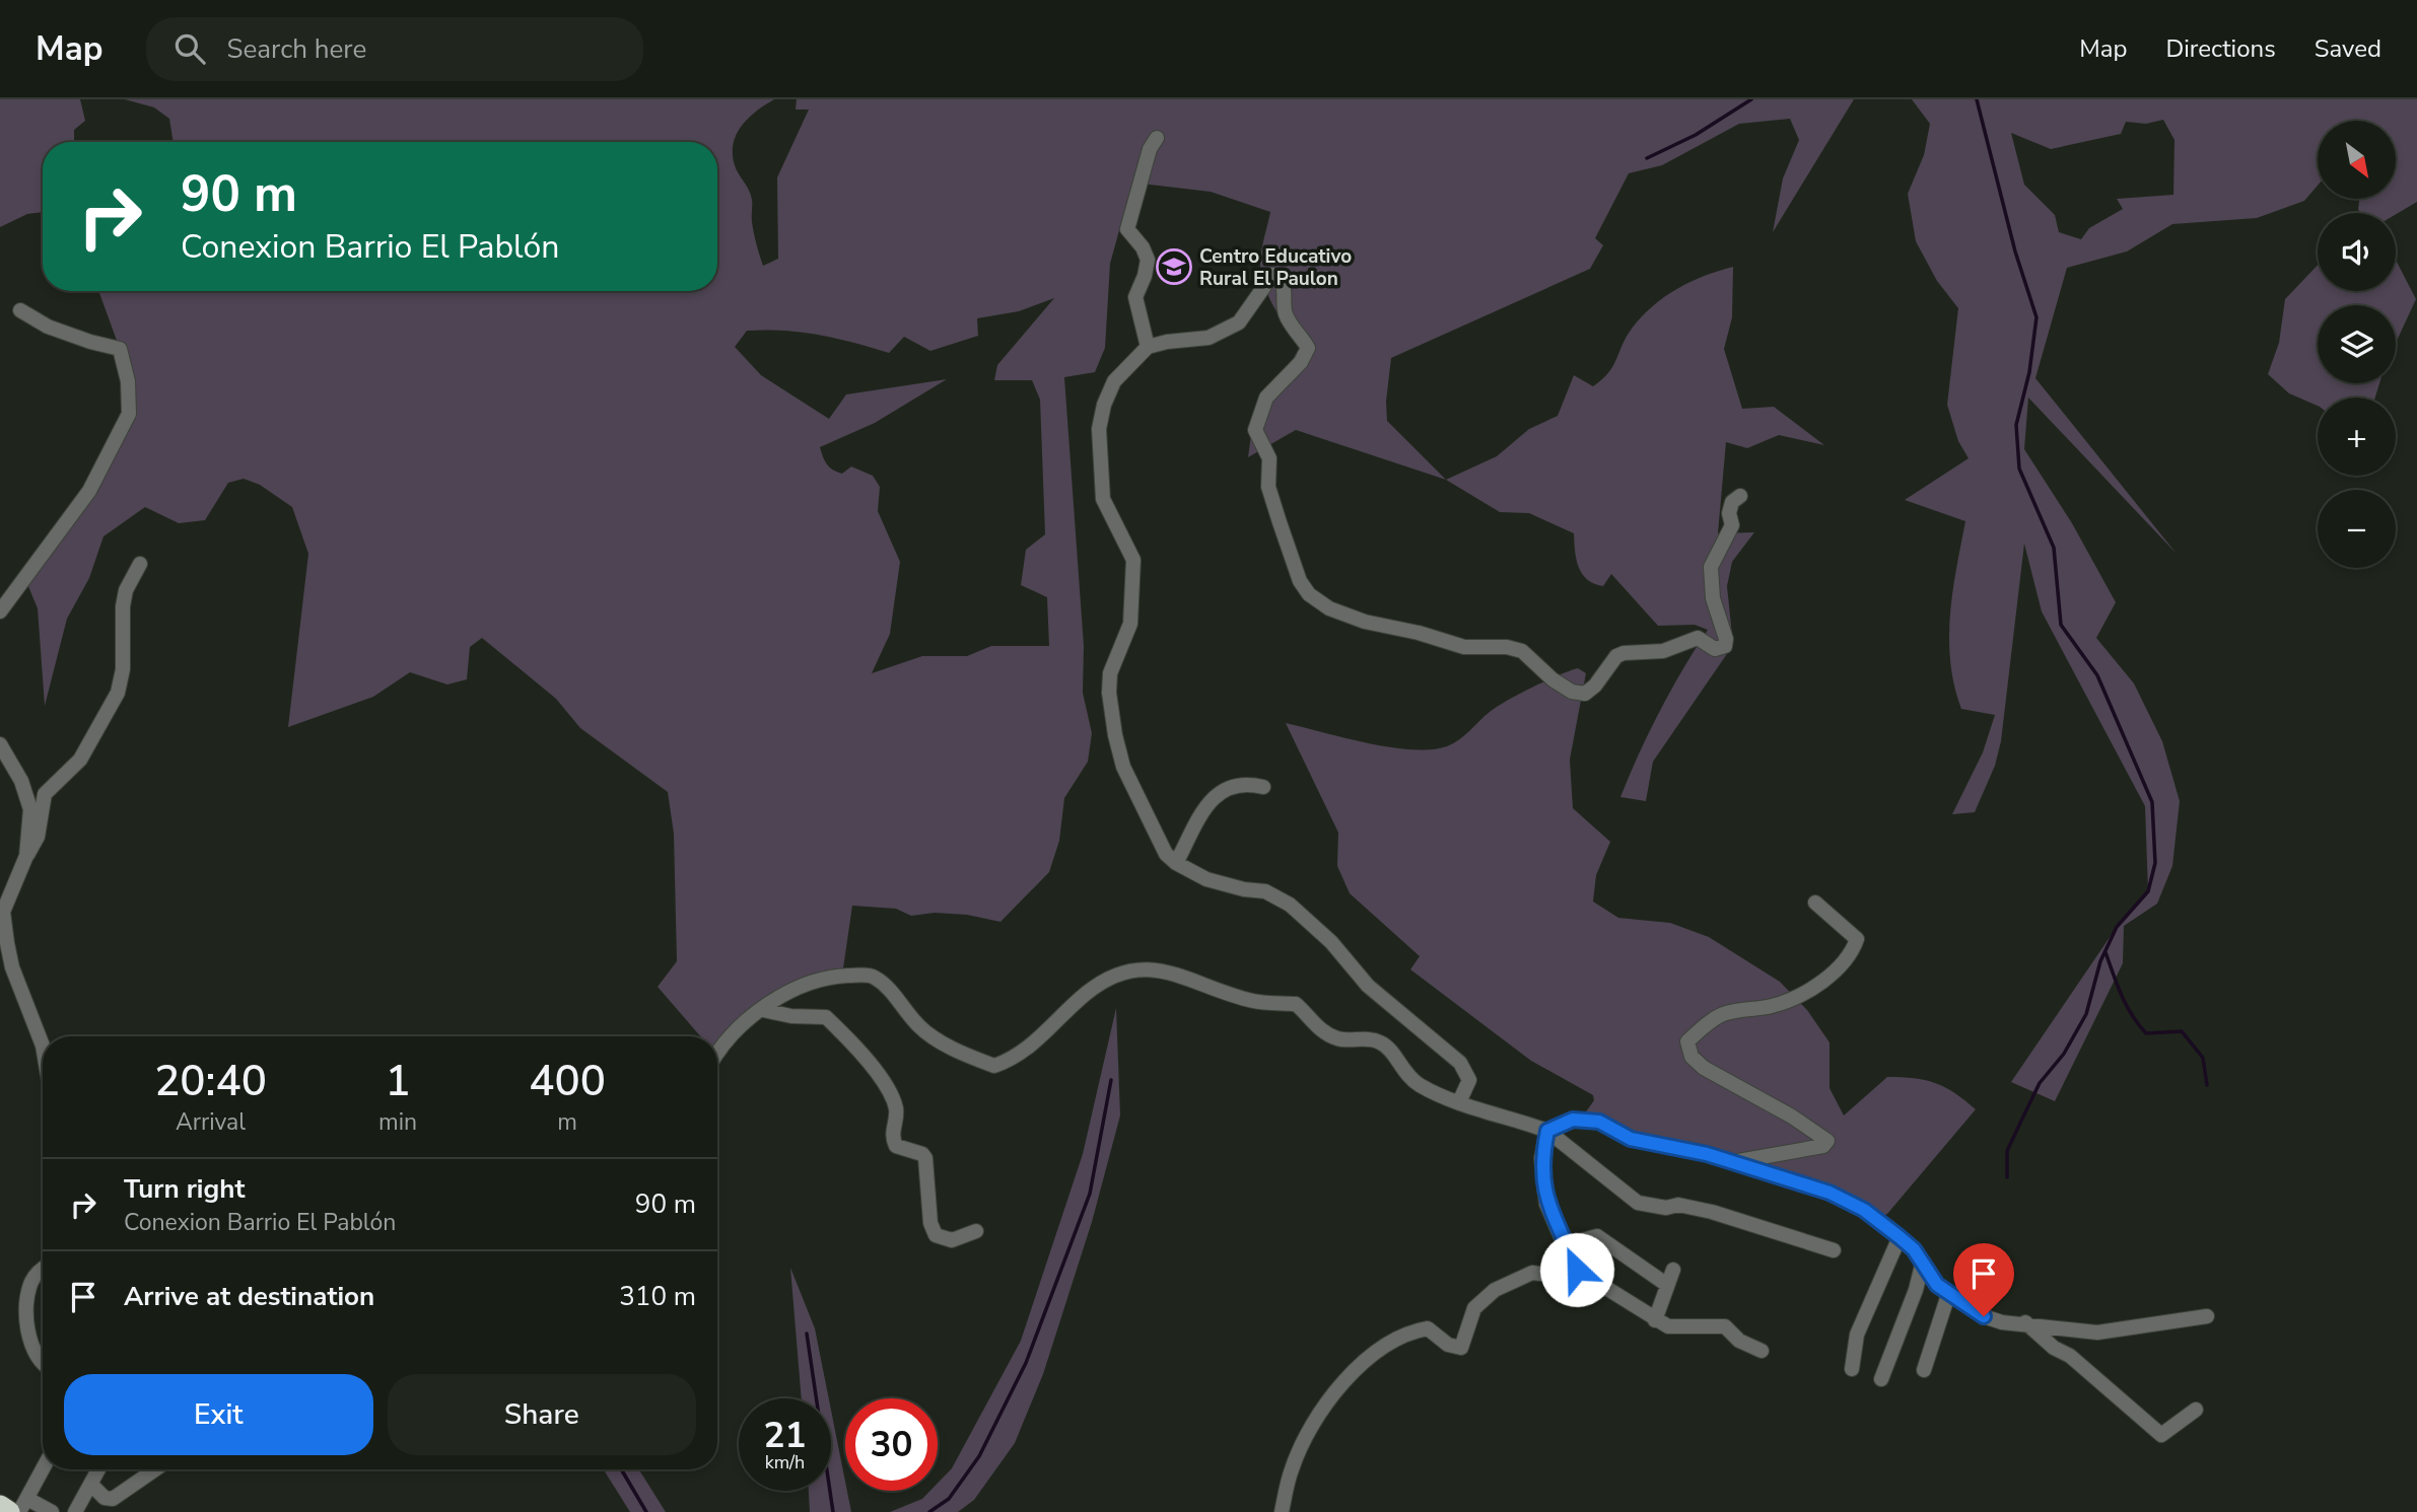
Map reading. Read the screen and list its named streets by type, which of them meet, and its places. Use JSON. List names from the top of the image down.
{
  "places": {
    "school or university": ["Centro Educativo Rural El Paulon"]
  },
  "north": "bottom right",
  "page": {
    "header": "Map",
    "search": "Search here",
    "nav": ["Map", "Directions", "Saved"],
    "map_buttons": ["+", "−"],
    "turn": ["90 m", "Conexion Barrio El Pablón"],
    "eta": [
      "20:40",
      "Arrival",
      "1",
      "min",
      "400",
      "m"
    ],
    "list": [
      {
        "name": "Turn right",
        "note": "Conexion Barrio El Pablón",
        "value": "90 m"
      },
      {
        "name": "Arrive at destination",
        "value": "310 m"
      }
    ],
    "buttons": ["Exit", "Share"],
    "speed": "21 km/h",
    "limit": "30"
  }
}
